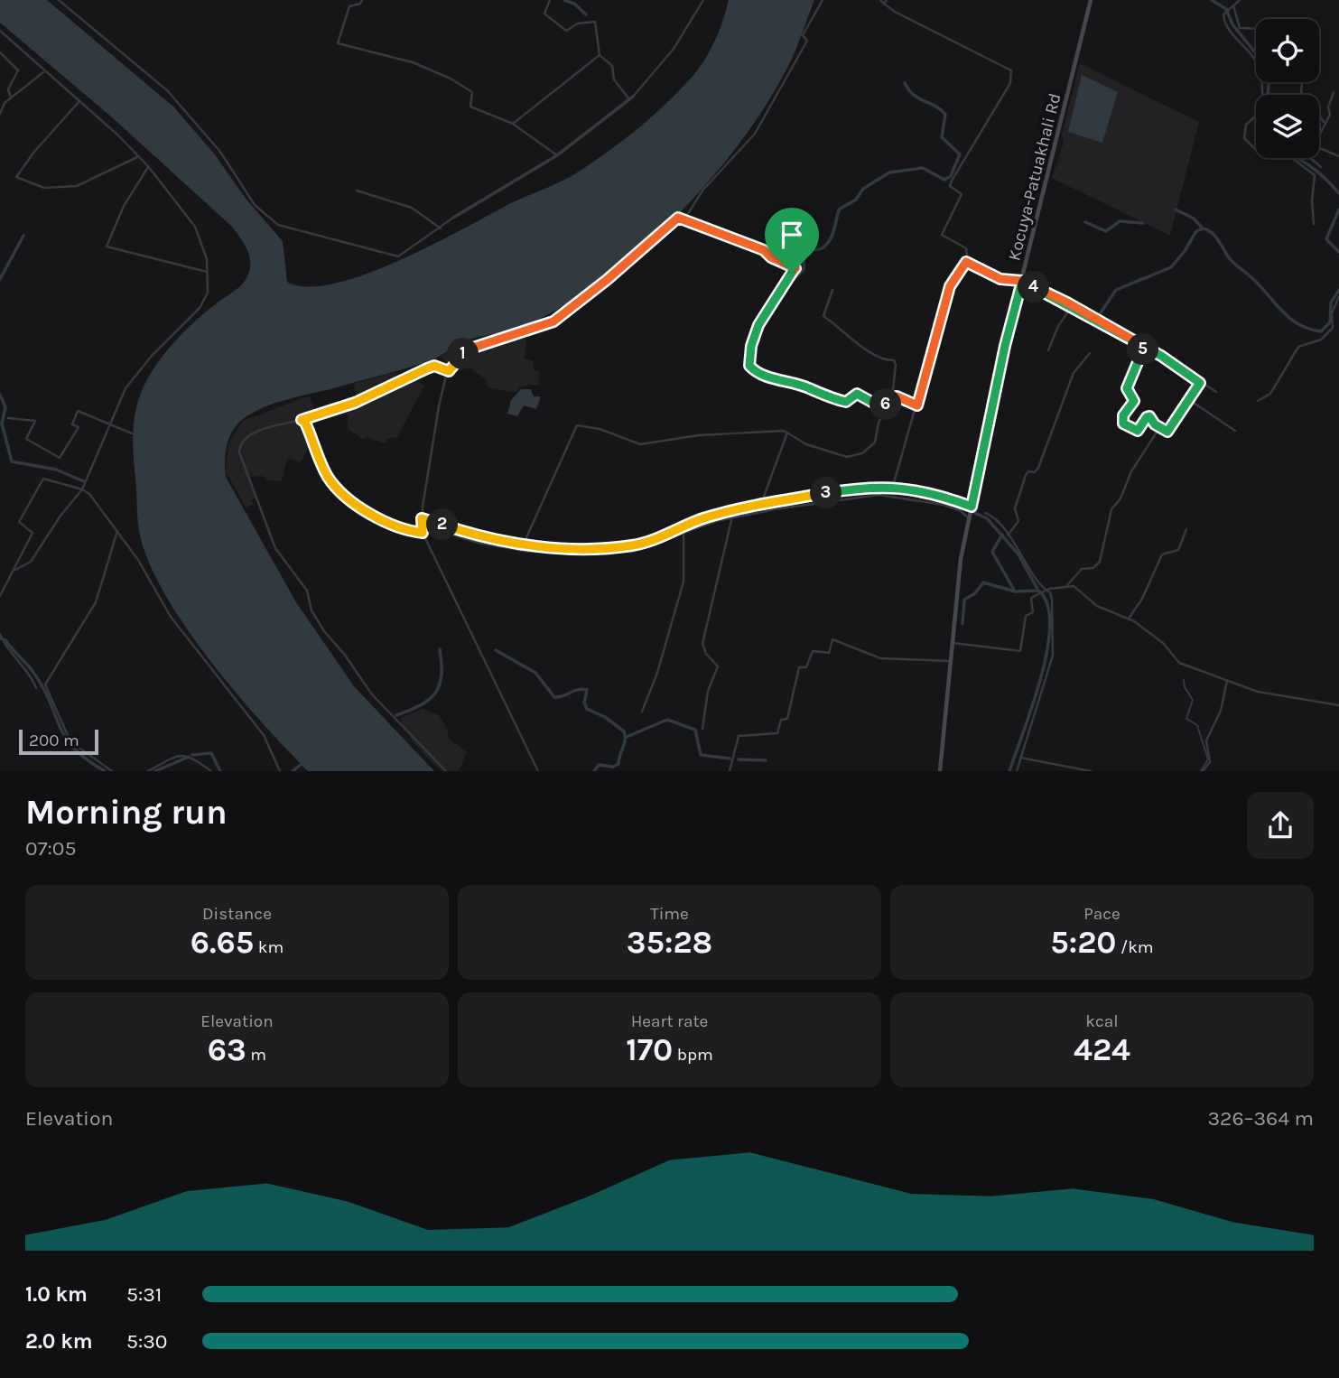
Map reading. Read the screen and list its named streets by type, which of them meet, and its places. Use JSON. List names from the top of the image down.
{
  "streets": {
    "main road": ["Kocuya-Patuakhali Rd"]
  },
  "scale_bar": "200 m",
  "page": {
    "pins": [
      "4",
      "5",
      "1",
      "6",
      "3",
      "2"
    ],
    "scale": "200 m",
    "heading": ["Morning run", "07:05"],
    "stats": [
      ["Distance", "6.65 km"],
      ["Time", "35:28"],
      ["Pace", "5:20 /km"],
      ["Elevation", "63 m"],
      ["Heart rate", "170 bpm"],
      ["kcal", "424"]
    ],
    "chart": ["Elevation", "326–364 m"],
    "list": [
      {
        "name": "1.0 km",
        "note": "5:31"
      },
      {
        "name": "2.0 km",
        "note": "5:30"
      }
    ]
  }
}
